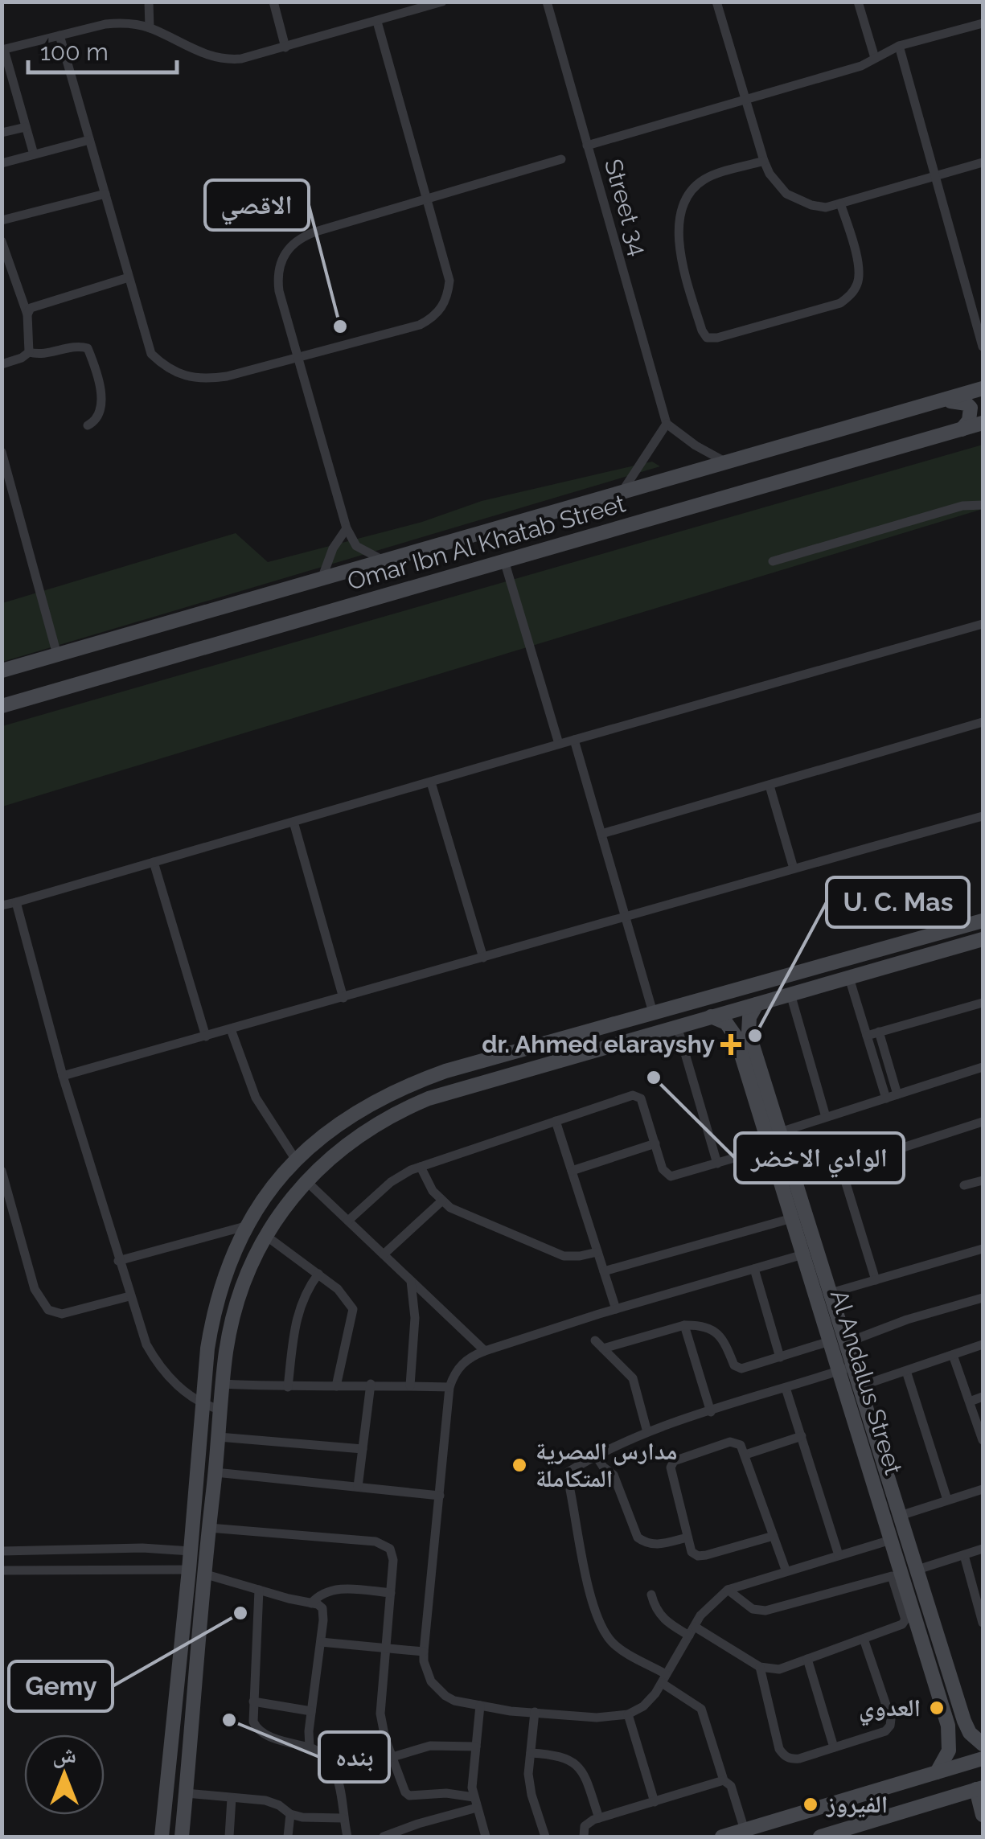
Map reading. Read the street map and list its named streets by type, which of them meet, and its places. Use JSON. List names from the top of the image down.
{
  "streets": {
    "street": ["Street 34", "Omar Ibn Al Khatab Street", "Al Andalus Street"]
  },
  "places": {
    "other": [
      "الاقصي",
      "U. C. Mas",
      "الوادي الاخضر",
      "مدارس المصرية المتكاملة",
      "Gemy",
      "العدوي",
      "بنده",
      "الفيروز"
    ],
    "health": ["dr. Ahmed elarayshy"]
  },
  "scale_bar": "100 m",
  "north": "top"
}
